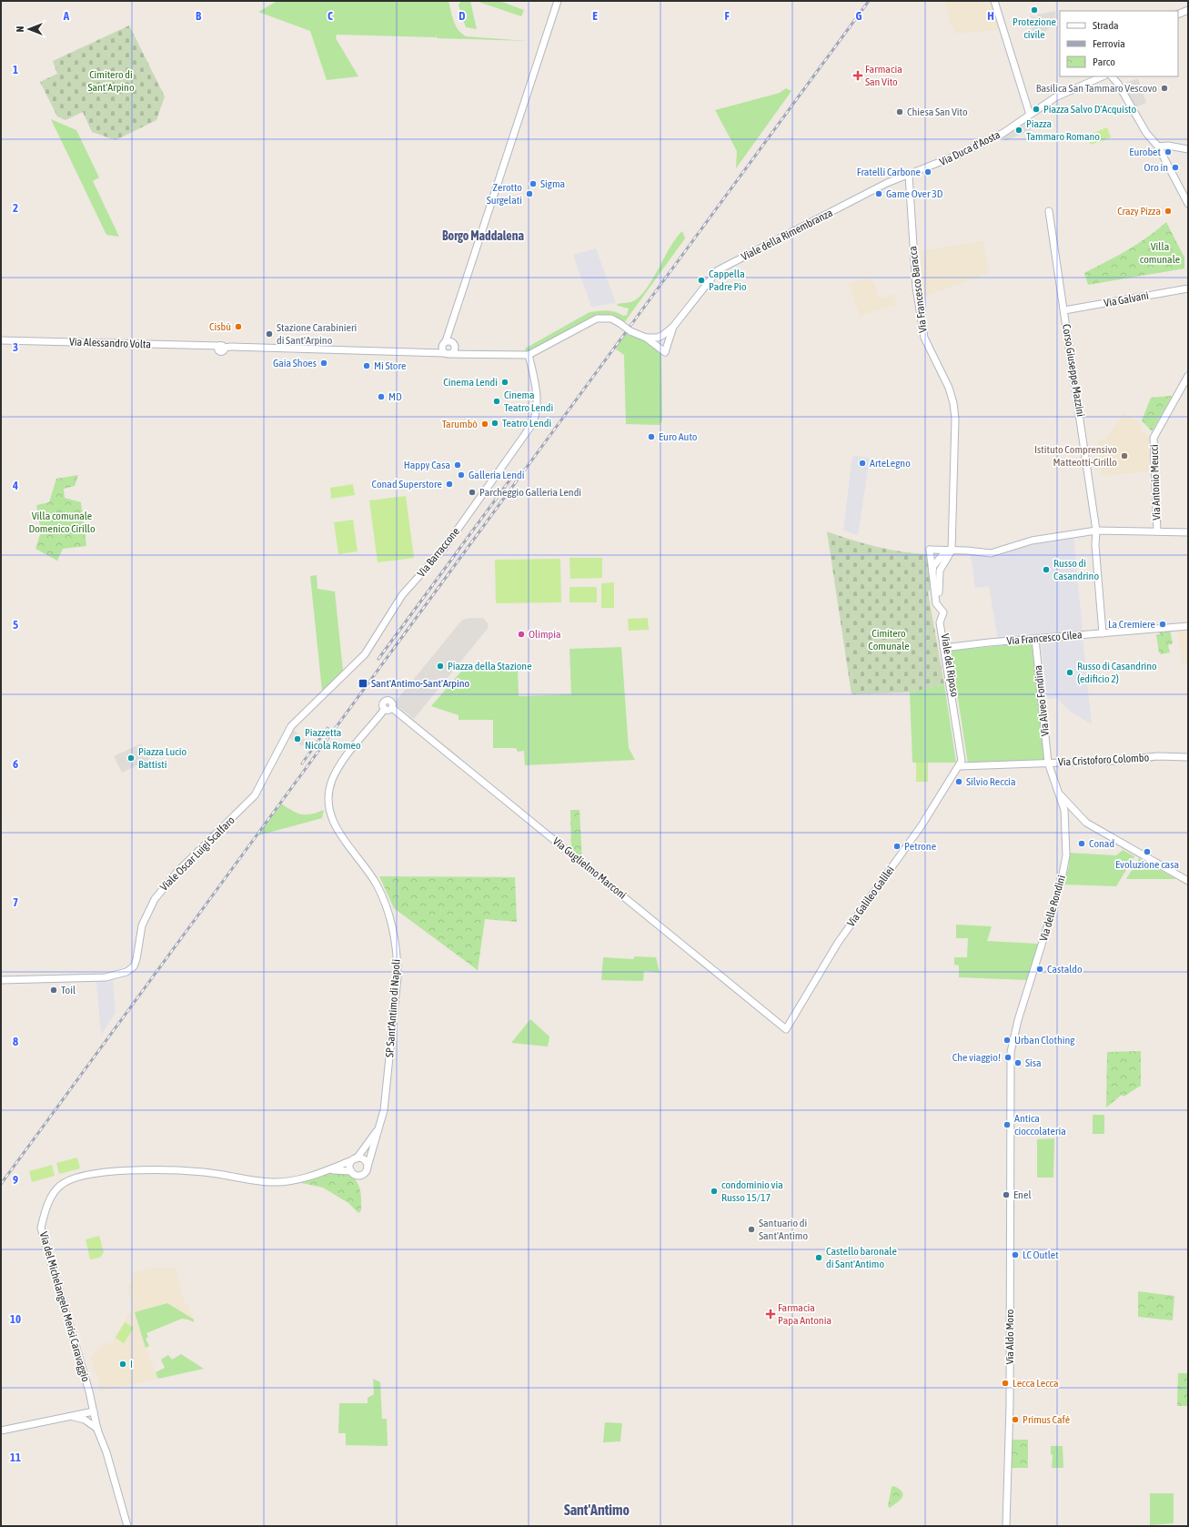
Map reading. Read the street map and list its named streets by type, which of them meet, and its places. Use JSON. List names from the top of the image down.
{
  "streets": {
    "street": [
      "Via Duca d'Aosta",
      "Viale della Rimembranza",
      "Via Francesco Baracca",
      "Via Galvani",
      "Via Alessandro Volta",
      "Corso Giuseppe Mazzini",
      "Via Antonio Meucci",
      "Via Barraccone",
      "Via Francesco Cilea",
      "Viale del Riposo",
      "Via Alveo Fondina",
      "Via Cristoforo Colombo",
      "Viale Oscar Luigi Scalfaro",
      "Via Guglielmo Marconi",
      "Via Galileo Galilei",
      "Via delle Rondini",
      "SP Sant'Antimo di Napoli",
      "Via del Michelangelo Merisi Caravaggio",
      "Via Aldo Moro"
    ]
  },
  "crossings": [
    ["Via Duca d'Aosta", "Viale della Rimembranza"],
    ["Via Duca d'Aosta", "Via Francesco Baracca"],
    ["Viale della Rimembranza", "Via Francesco Baracca"],
    ["Via Francesco Baracca", "Viale del Riposo"],
    ["Via Galvani", "Corso Giuseppe Mazzini"],
    ["Via Alessandro Volta", "Via Barraccone"],
    ["Corso Giuseppe Mazzini", "Via Francesco Cilea"],
    ["Via Barraccone", "Viale Oscar Luigi Scalfaro"],
    ["Via Francesco Cilea", "Viale del Riposo"],
    ["Via Francesco Cilea", "Via Alveo Fondina"],
    ["Viale del Riposo", "Via Cristoforo Colombo"],
    ["Viale del Riposo", "Via Galileo Galilei"],
    ["Via Alveo Fondina", "Via Cristoforo Colombo"],
    ["Via Alveo Fondina", "Via delle Rondini"],
    ["Via Cristoforo Colombo", "Via Galileo Galilei"],
    ["Via Cristoforo Colombo", "Via delle Rondini"],
    ["Via Guglielmo Marconi", "Via Galileo Galilei"],
    ["Via Guglielmo Marconi", "SP Sant'Antimo di Napoli"],
    ["Via delle Rondini", "Via Aldo Moro"],
    ["SP Sant'Antimo di Napoli", "Via del Michelangelo Merisi Caravaggio"]
  ],
  "districts": ["Borgo Maddalena", "Sant'Antimo"],
  "parks": [
    "Cimitero di Sant'Arpino",
    "Villa comunale",
    "Villa comunale Domenico Cirillo",
    "Cimitero Comunale"
  ],
  "places": {
    "other": [
      "Protezione civile",
      "Basilica San Tammaro Vescovo",
      "Piazza Salvo D'Acquisto",
      "Chiesa San Vito",
      "Piazza Tammaro Romano",
      "Eurobet",
      "Oro in",
      "Fratelli Carbone",
      "Sigma",
      "Zerotto Surgelati",
      "Game Over 3D",
      "Crazy Pizza",
      "Cappella Padre Pio",
      "Cisbù",
      "Stazione Carabinieri di Sant'Arpino",
      "Gaia Shoes",
      "Mi Store",
      "Cinema Lendi",
      "MD",
      "Cinema Teatro Lendi",
      "Teatro Lendi",
      "Tarumbò",
      "Euro Auto",
      "Istituto Comprensivo Matteotti-Cirillo",
      "ArteLegno",
      "Happy Casa",
      "Galleria Lendi",
      "Conad Superstore",
      "Parcheggio Galleria Lendi",
      "Russo di Casandrino",
      "La Cremiere",
      "Olimpia",
      "Piazza della Stazione",
      "Russo di Casandrino (edificio 2)",
      "Piazzetta Nicola Romeo",
      "Piazza Lucio Battisti",
      "Silvio Reccia",
      "Conad",
      "Petrone",
      "Evoluzione casa",
      "Castaldo",
      "Toil",
      "Urban Clothing",
      "Che viaggio!",
      "Sisa",
      "Antica cioccolateria",
      "condominio via Russo 15/17",
      "Enel",
      "Santuario di Sant'Antimo",
      "LC Outlet",
      "Castello baronale di Sant'Antimo",
      "I",
      "Lecca Lecca",
      "Primus Café"
    ],
    "health": ["Farmacia San Vito", "Farmacia Papa Antonia"],
    "transit": ["Sant'Antimo-Sant'Arpino"]
  },
  "legend": ["Strada", "Ferrovia", "Parco"],
  "north": "left",
  "grid": {
    "columns": [
      "A",
      "B",
      "C",
      "D",
      "E",
      "F",
      "G",
      "H"
    ],
    "rows": [
      "1",
      "2",
      "3",
      "4",
      "5",
      "6",
      "7",
      "8",
      "9",
      "10",
      "11"
    ]
  }
}
